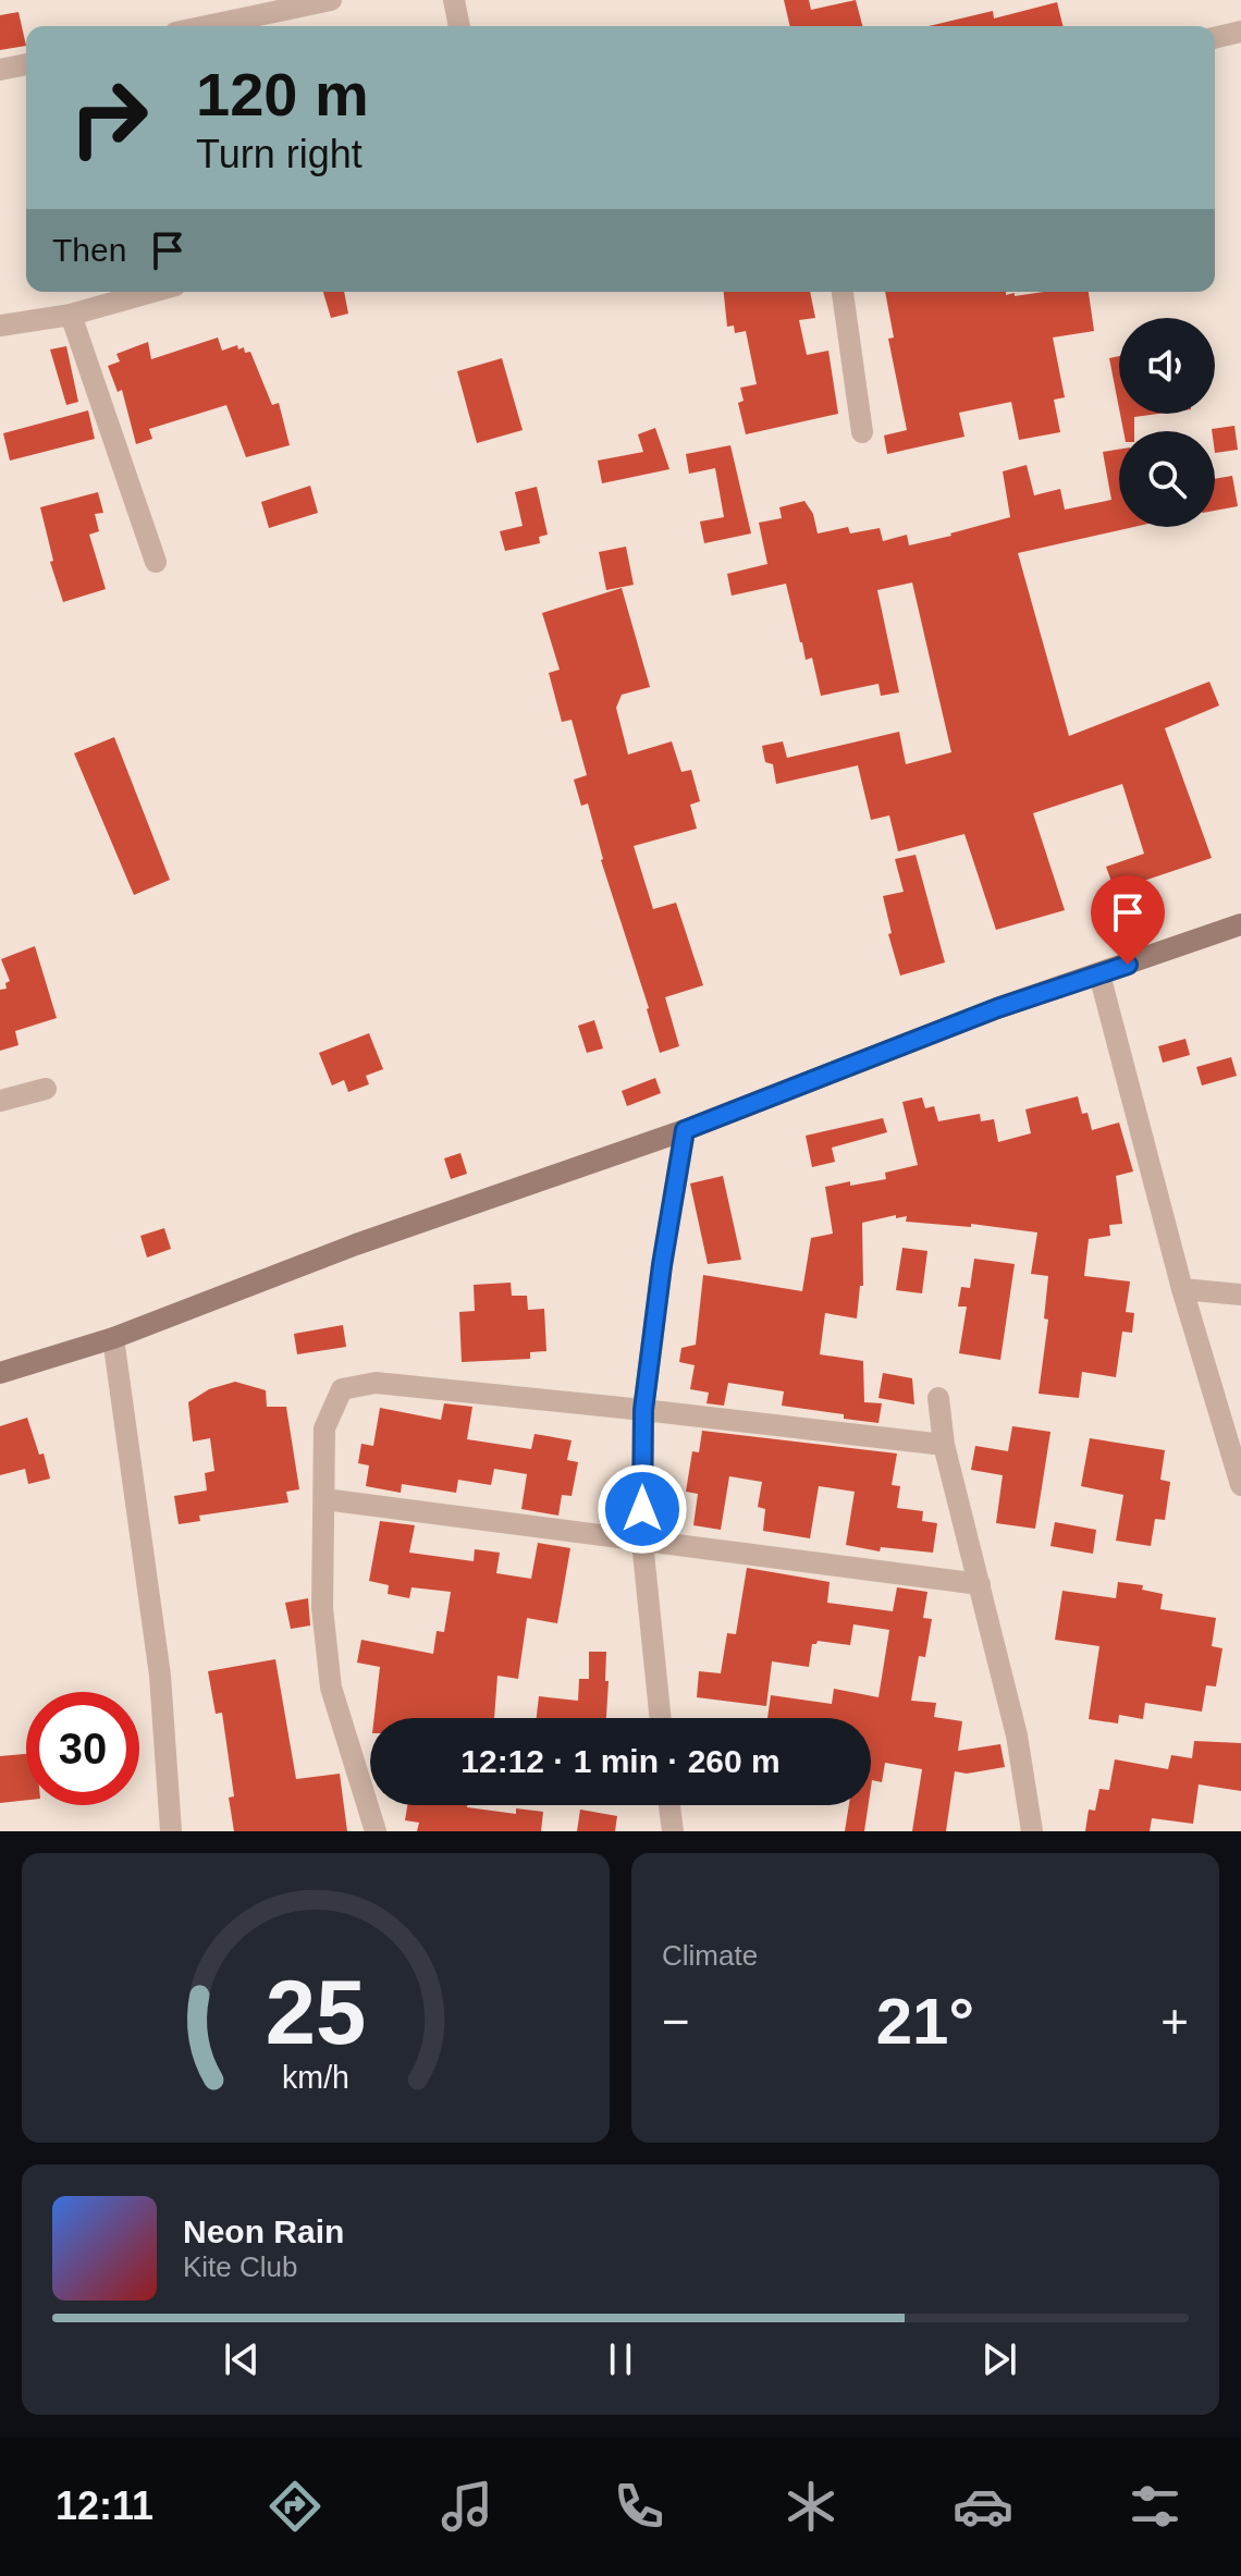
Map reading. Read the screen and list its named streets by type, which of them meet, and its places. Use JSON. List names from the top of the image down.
{
  "page": {
    "turn": ["120 m", "Turn right"],
    "then": "Then",
    "limit": "30",
    "trip": "12:12 · 1 min · 260 m",
    "tile": "Climate",
    "heat": ["−", "21°", "+"],
    "song": ["Neon Rain", "Kite Club"],
    "tabs": "12:11",
    "gauge": ["25", "km/h"]
  }
}
